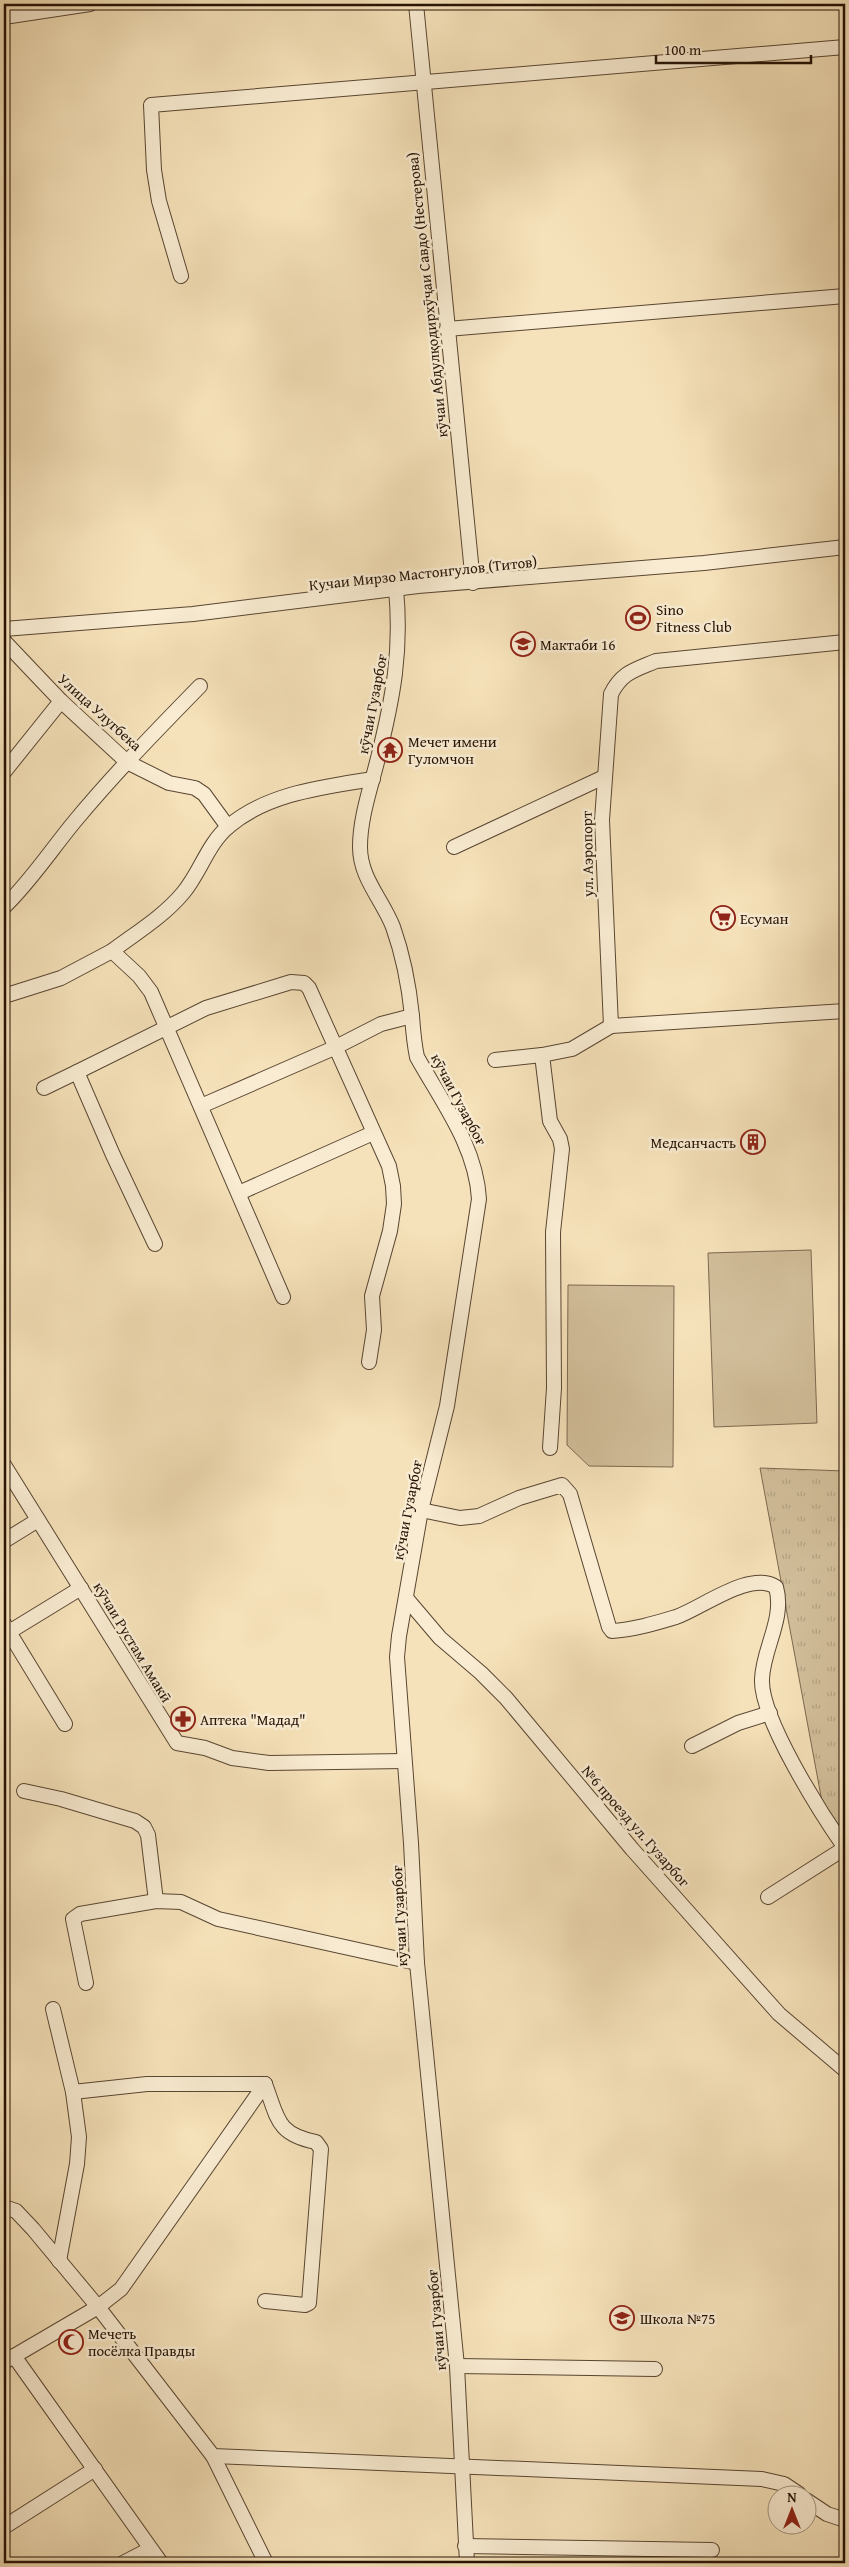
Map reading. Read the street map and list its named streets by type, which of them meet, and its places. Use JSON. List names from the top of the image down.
{
  "streets": {
    "street": [
      "кӯчаи Абдулқодирхӯҷаи Савдо (Нестерова)",
      "Кучаи Мирзо Мастонгулов (Титов)",
      "кӯчаи Гузарбоғ",
      "Улица Улугбека",
      "ул. Аэропорт",
      "кӯчаи Рустам Амакӣ",
      "№6 проезд ул. Гузарбог"
    ]
  },
  "crossings": [
    ["кӯчаи Абдулқодирхӯҷаи Савдо (Нестерова)", "Кучаи Мирзо Мастонгулов (Титов)"],
    ["Кучаи Мирзо Мастонгулов (Титов)", "кӯчаи Гузарбоғ"],
    ["Кучаи Мирзо Мастонгулов (Титов)", "Улица Улугбека"],
    ["кӯчаи Гузарбоғ", "кӯчаи Рустам Амакӣ"],
    ["кӯчаи Гузарбоғ", "№6 проезд ул. Гузарбог"]
  ],
  "places": {
    "sports": ["Sino Fitness Club"],
    "school or university": ["Мактаби 16", "Школа №75"],
    "temple": ["Мечет имени Гуломчон"],
    "supermarket": ["Есуман"],
    "building": ["Медсанчасть"],
    "pharmacy": ["Аптека \"Мадад\""],
    "mosque": ["Мечеть посёлка Правды"]
  },
  "scale_bar": "100 m",
  "north": "top"
}
